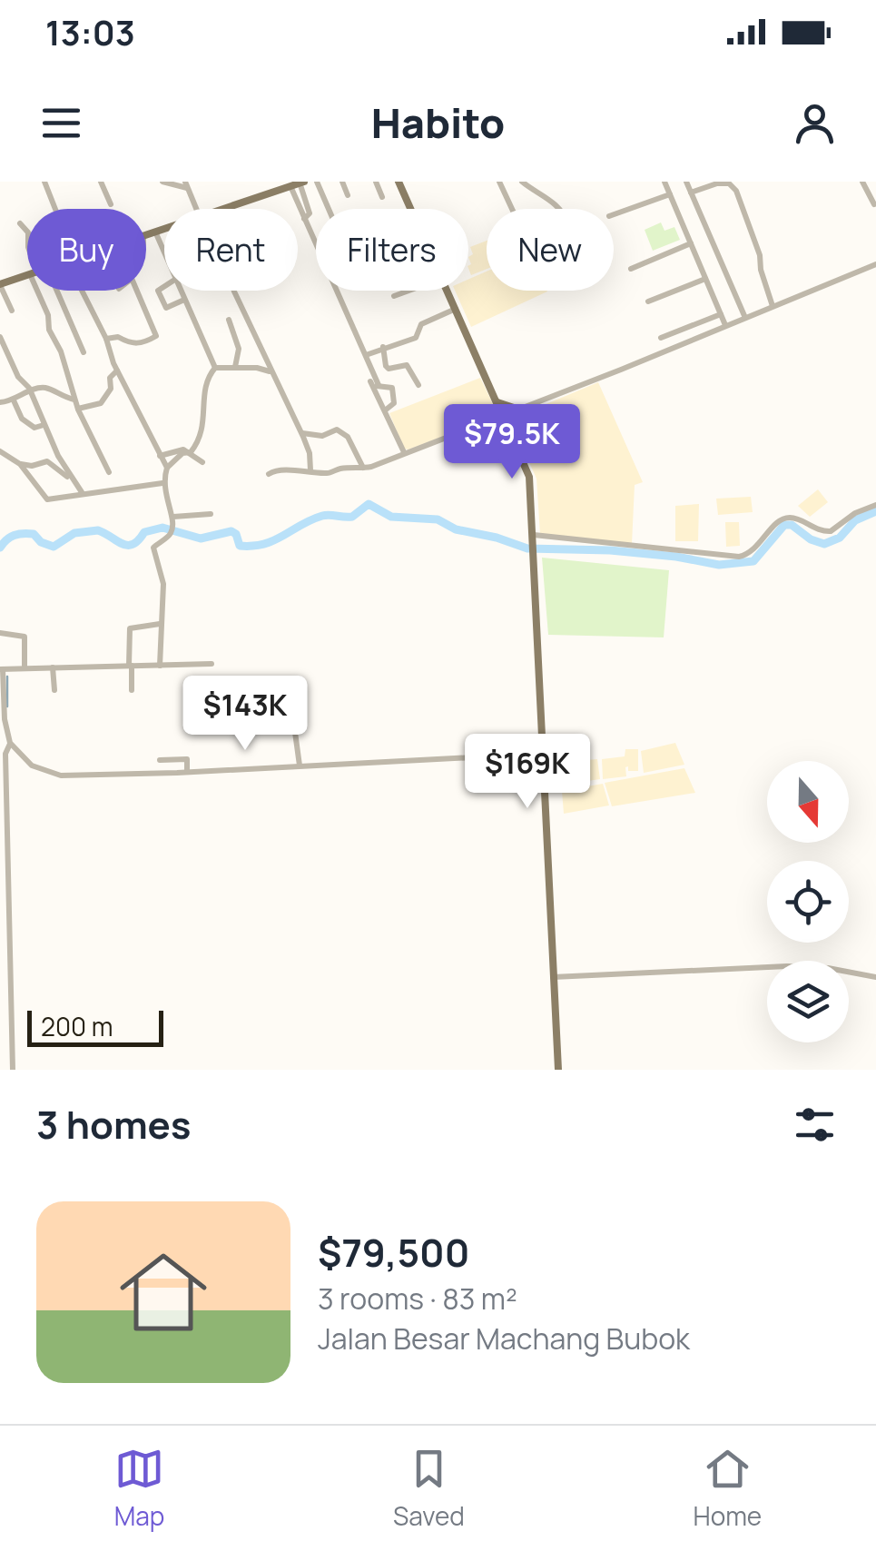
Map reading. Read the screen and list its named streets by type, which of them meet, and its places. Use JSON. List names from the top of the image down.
{
  "scale_bar": "200 m",
  "north": "bottom",
  "page": {
    "status": "13:03",
    "header": "Habito",
    "chip": [
      "Buy",
      "Rent",
      "Filters",
      "New"
    ],
    "price": ["$79.5K", "$143K", "$169K"],
    "scale": "200 m",
    "heading": "3 homes",
    "list": [
      {
        "name": "$79,500",
        "note": "3 rooms · 83 m² · Jalan Besar Machang Bubok"
      }
    ],
    "tabs": ["Map", "Saved", "Home"]
  }
}
